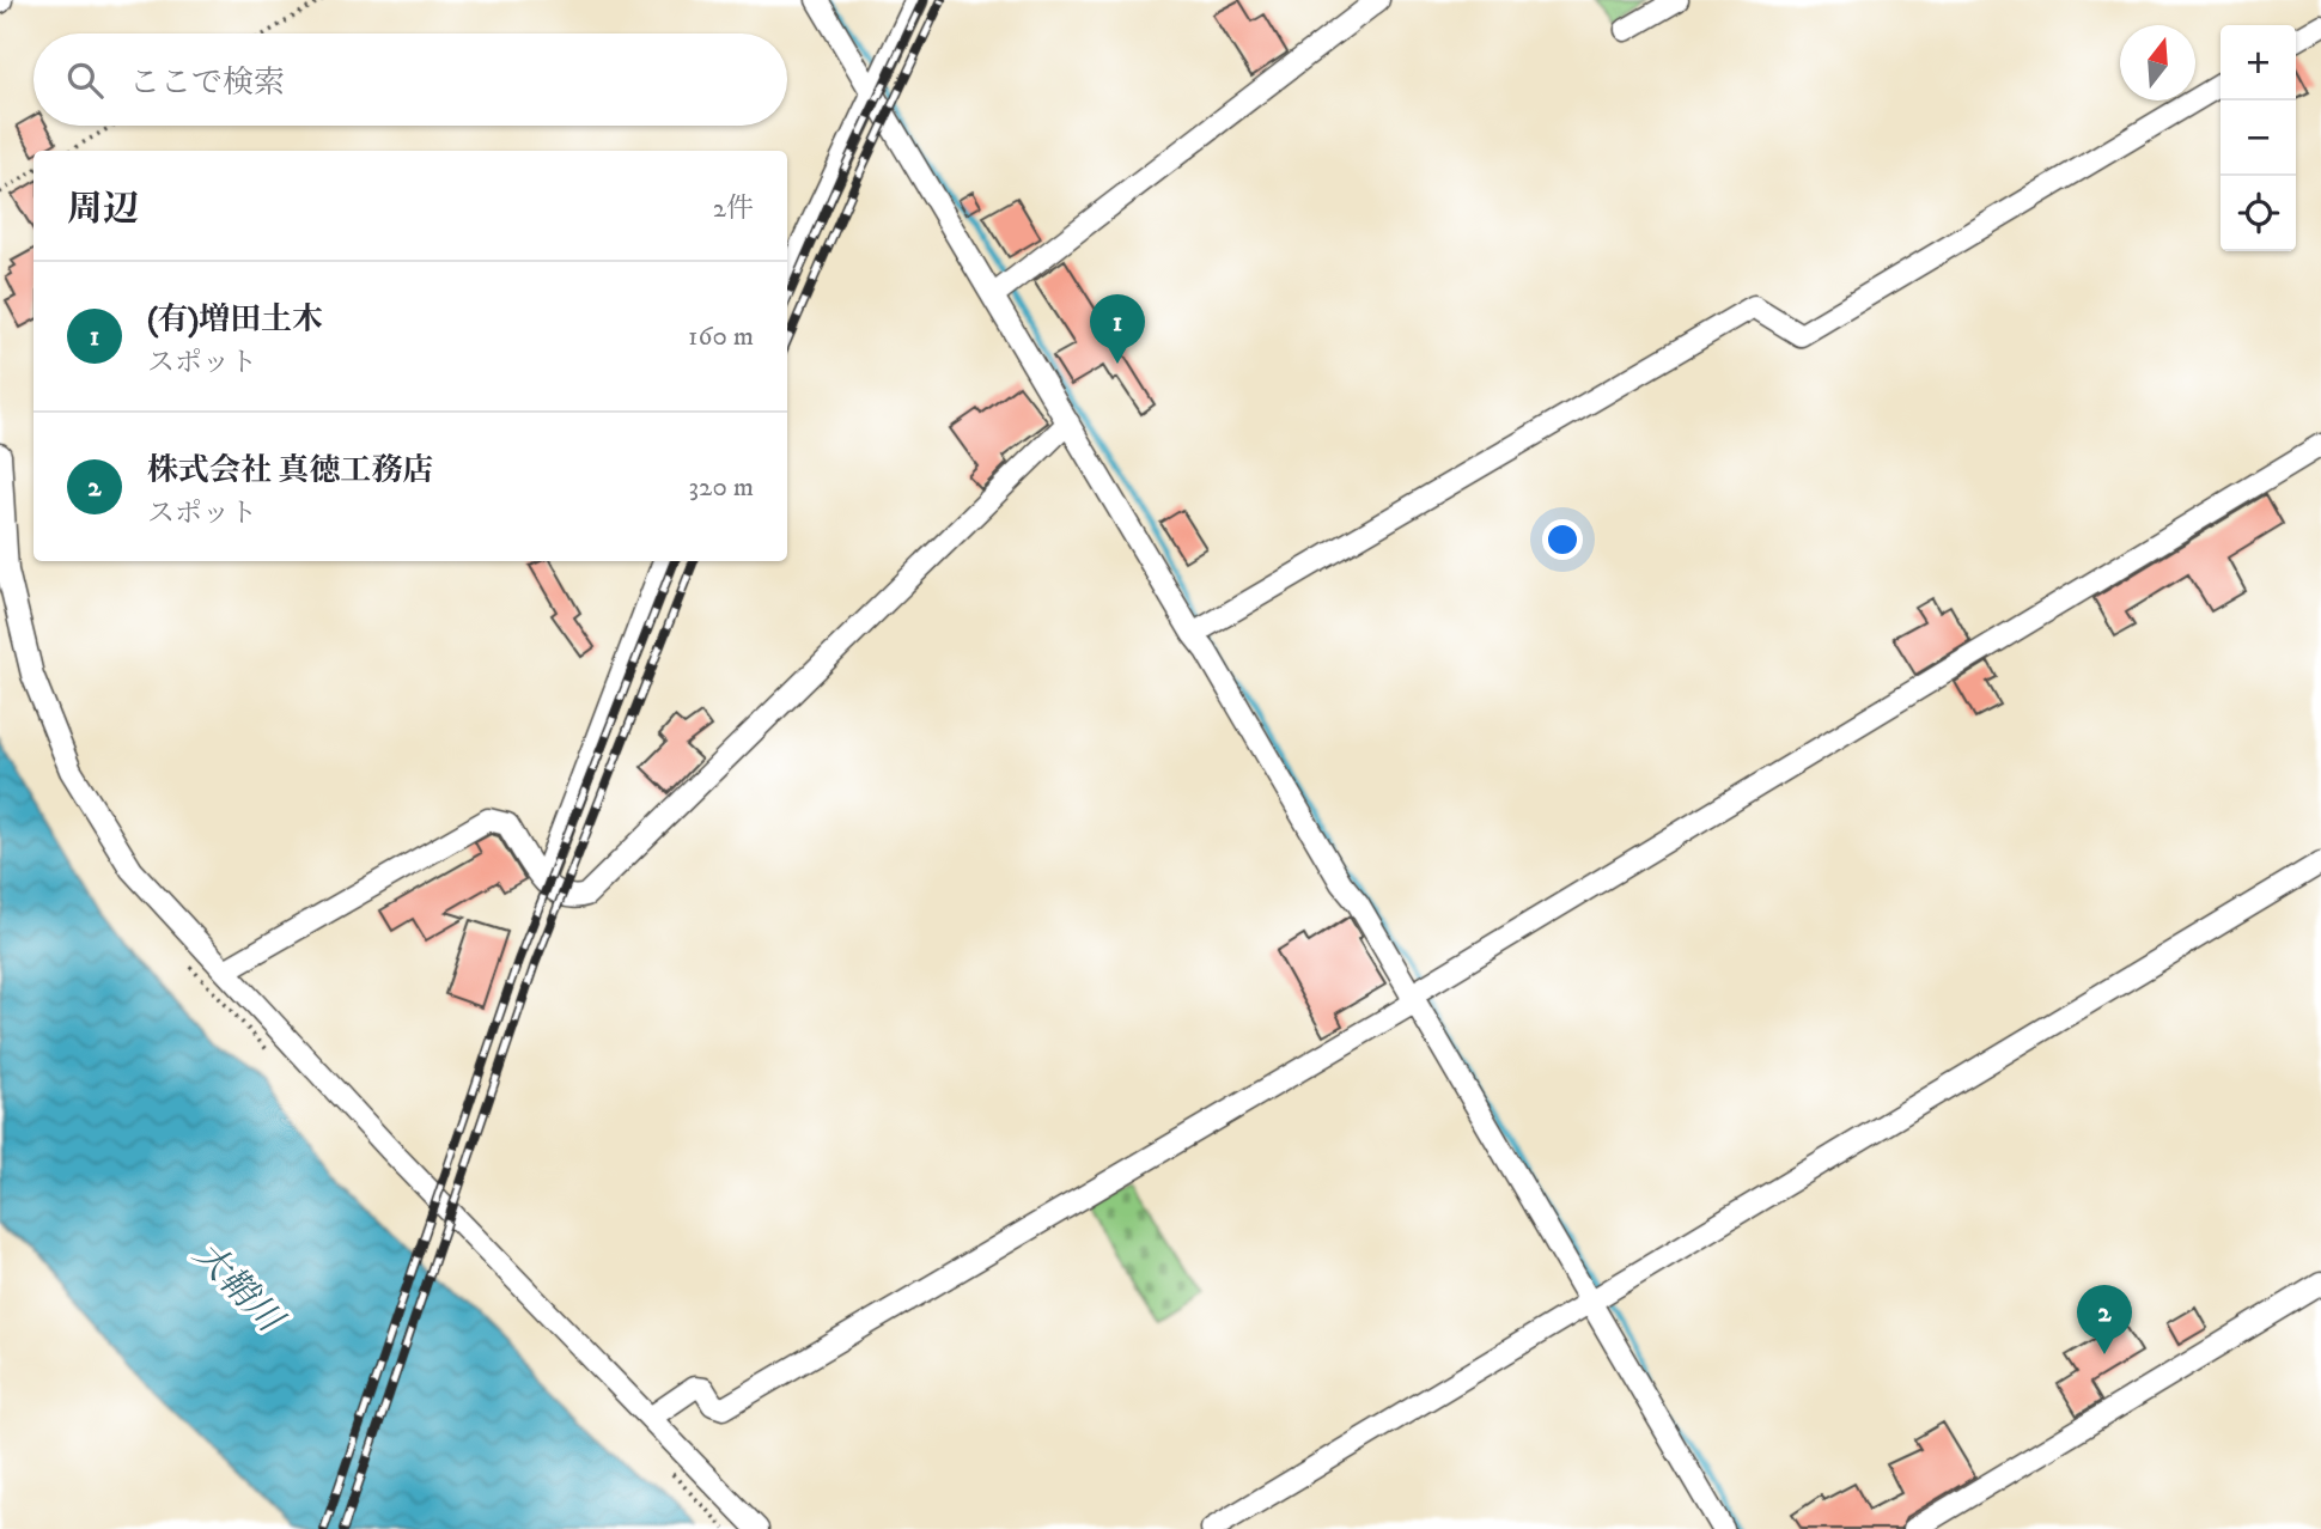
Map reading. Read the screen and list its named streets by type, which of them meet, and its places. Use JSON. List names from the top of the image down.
{
  "water": ["大鞘川"],
  "north": "top",
  "page": {
    "map_buttons": ["+", "−"],
    "search": "ここで検索",
    "heading": ["周辺", "2件"],
    "list": [
      {
        "mark": "1",
        "name": "(有)増田土木",
        "note": "スポット",
        "value": "160 m"
      },
      {
        "mark": "2",
        "name": "株式会社 真徳工務店",
        "note": "スポット",
        "value": "320 m"
      }
    ],
    "pins": ["1", "2"]
  }
}
